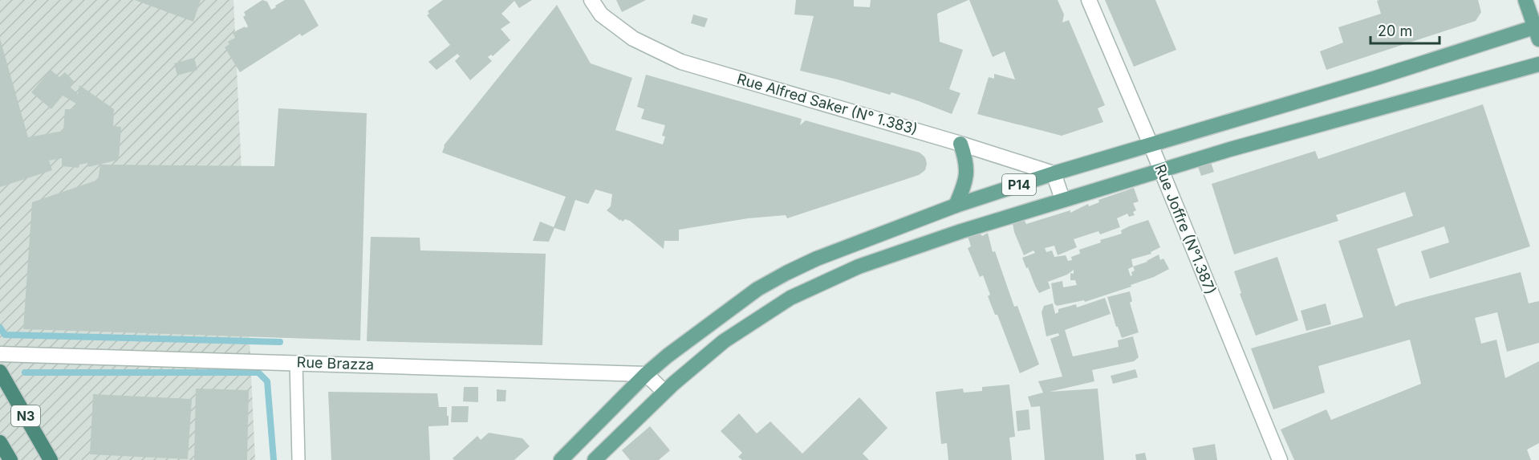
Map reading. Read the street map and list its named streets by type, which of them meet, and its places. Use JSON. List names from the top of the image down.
{
  "streets": {
    "highway": ["N3"],
    "main road": ["P14"],
    "street": ["Rue Alfred Saker (N° 1.383)", "Rue Joffre (N°1.387)", "Rue Brazza"]
  },
  "crossings": [
    ["Rue Alfred Saker (N° 1.383)", "P14"],
    ["P14", "Rue Joffre (N°1.387)"],
    ["P14", "Rue Brazza"]
  ],
  "scale_bar": "20 m"
}
